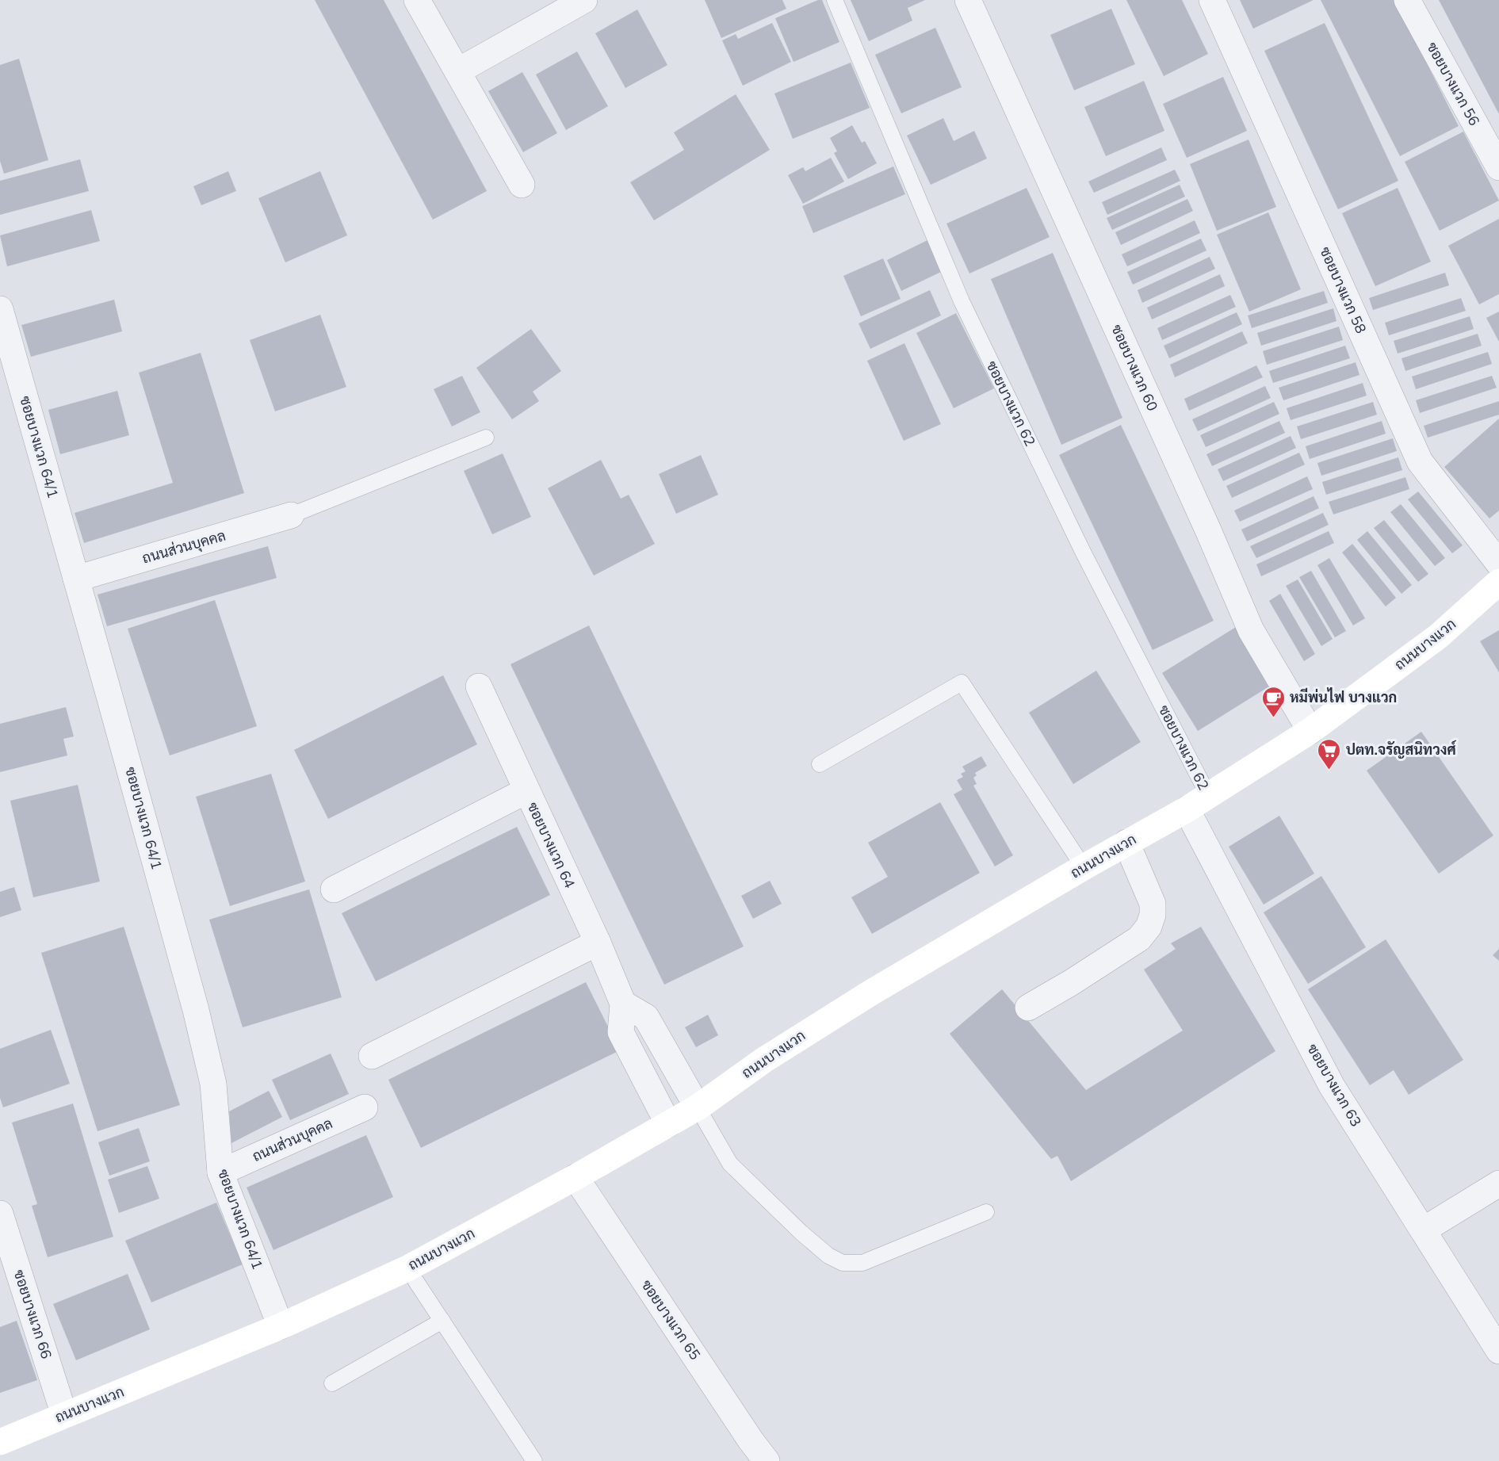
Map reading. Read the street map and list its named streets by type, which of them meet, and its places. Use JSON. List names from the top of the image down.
{
  "streets": {
    "main road": ["ถนนบางแวก"],
    "street": [
      "ซอยบางแวก 56",
      "ซอยบางแวก 58",
      "ซอยบางแวก 60",
      "ซอยบางแวก 64/1",
      "ถนนส่วนบุคคล",
      "ซอยบางแวก 64",
      "ซอยบางแวก 63",
      "ซอยบางแวก 66",
      "ซอยบางแวก 65"
    ],
    "lane": ["ซอยบางแวก 62"]
  },
  "crossings": [
    ["ซอยบางแวก 60", "ถนนบางแวก"],
    ["ซอยบางแวก 62", "ถนนบางแวก"],
    ["ซอยบางแวก 64/1", "ถนนส่วนบุคคล"],
    ["ซอยบางแวก 64/1", "ถนนบางแวก"],
    ["ถนนบางแวก", "ซอยบางแวก 64"],
    ["ถนนบางแวก", "ซอยบางแวก 63"],
    ["ถนนบางแวก", "ซอยบางแวก 66"],
    ["ถนนบางแวก", "ซอยบางแวก 65"]
  ],
  "places": {
    "cafe": ["หมีพ่นไฟ บางแวก"],
    "supermarket": ["ปตท.จรัญสนิทวงศ์"]
  }
}
